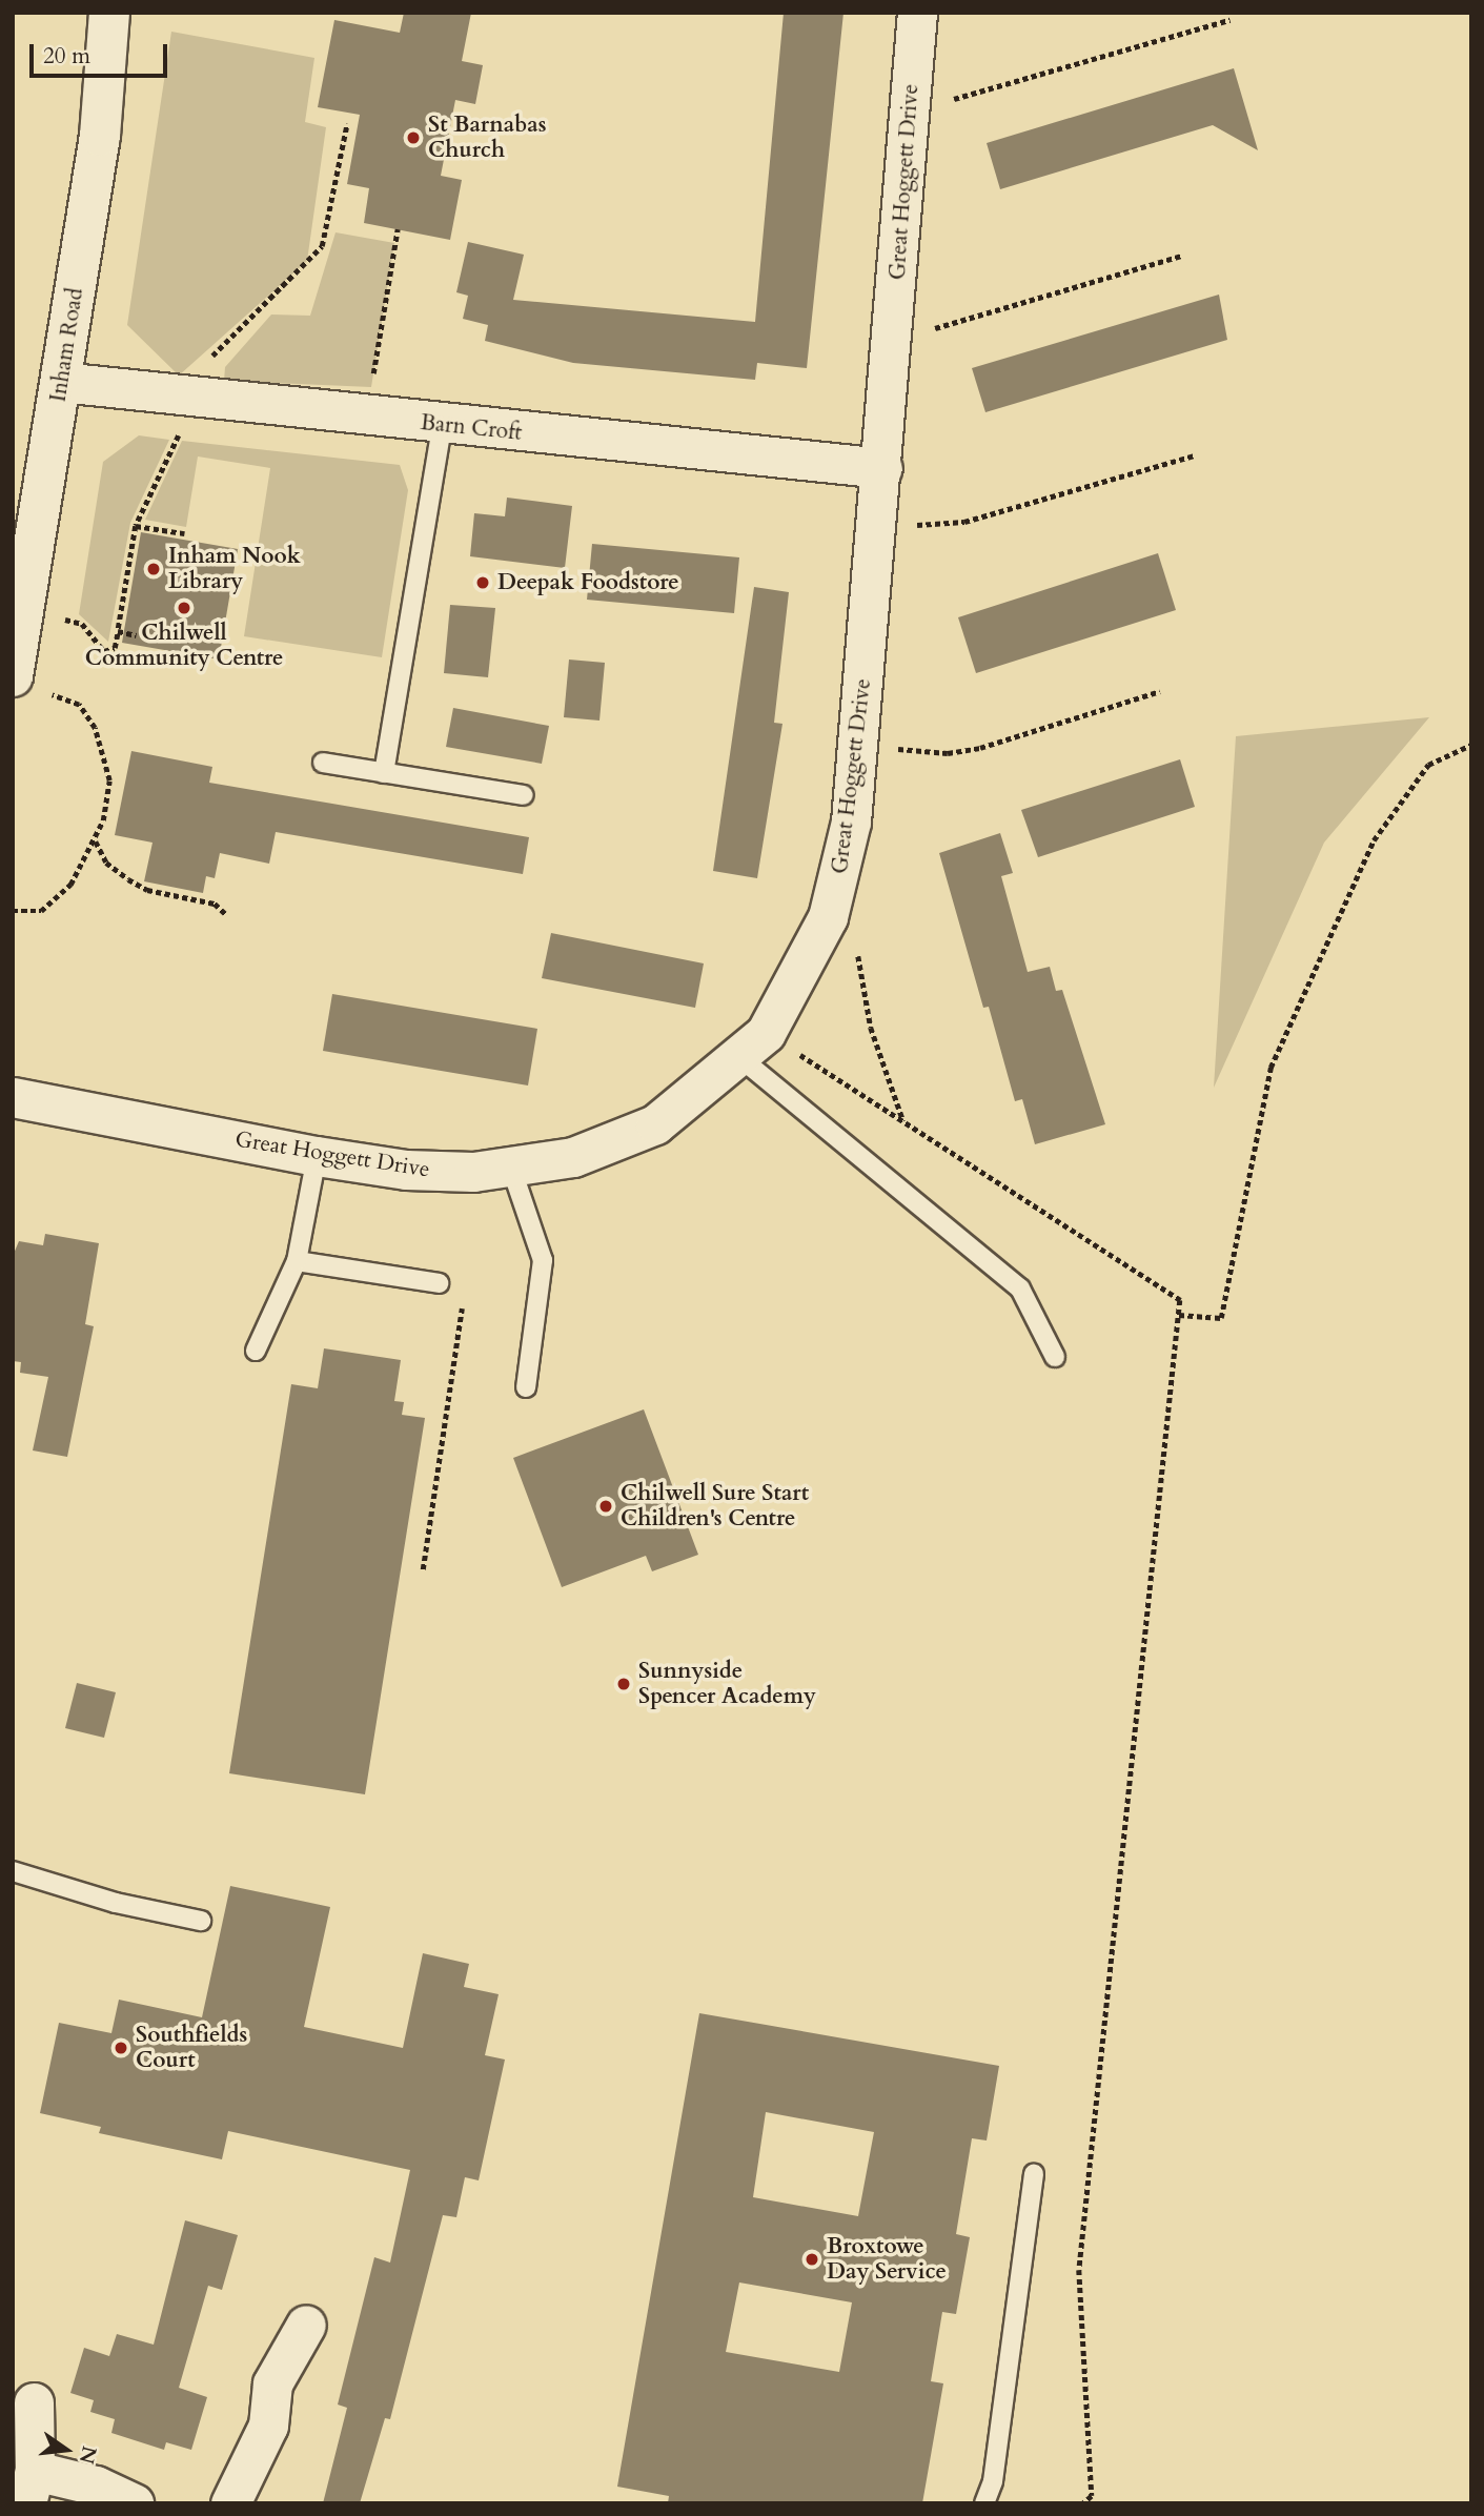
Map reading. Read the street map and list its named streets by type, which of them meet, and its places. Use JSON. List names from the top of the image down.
{
  "streets": {
    "street": ["Great Hoggett Drive", "Inham Road", "Barn Croft"]
  },
  "crossings": [
    ["Great Hoggett Drive", "Barn Croft"],
    ["Inham Road", "Barn Croft"]
  ],
  "places": [
    "St Barnabas Church",
    "Inham Nook Library",
    "Deepak Foodstore",
    "Chilwell Community Centre",
    "Chilwell Sure Start Children's Centre",
    "Sunnyside Spencer Academy",
    "Southfields Court",
    "Broxtowe Day Service"
  ],
  "scale_bar": "20 m",
  "north": "right"
}
